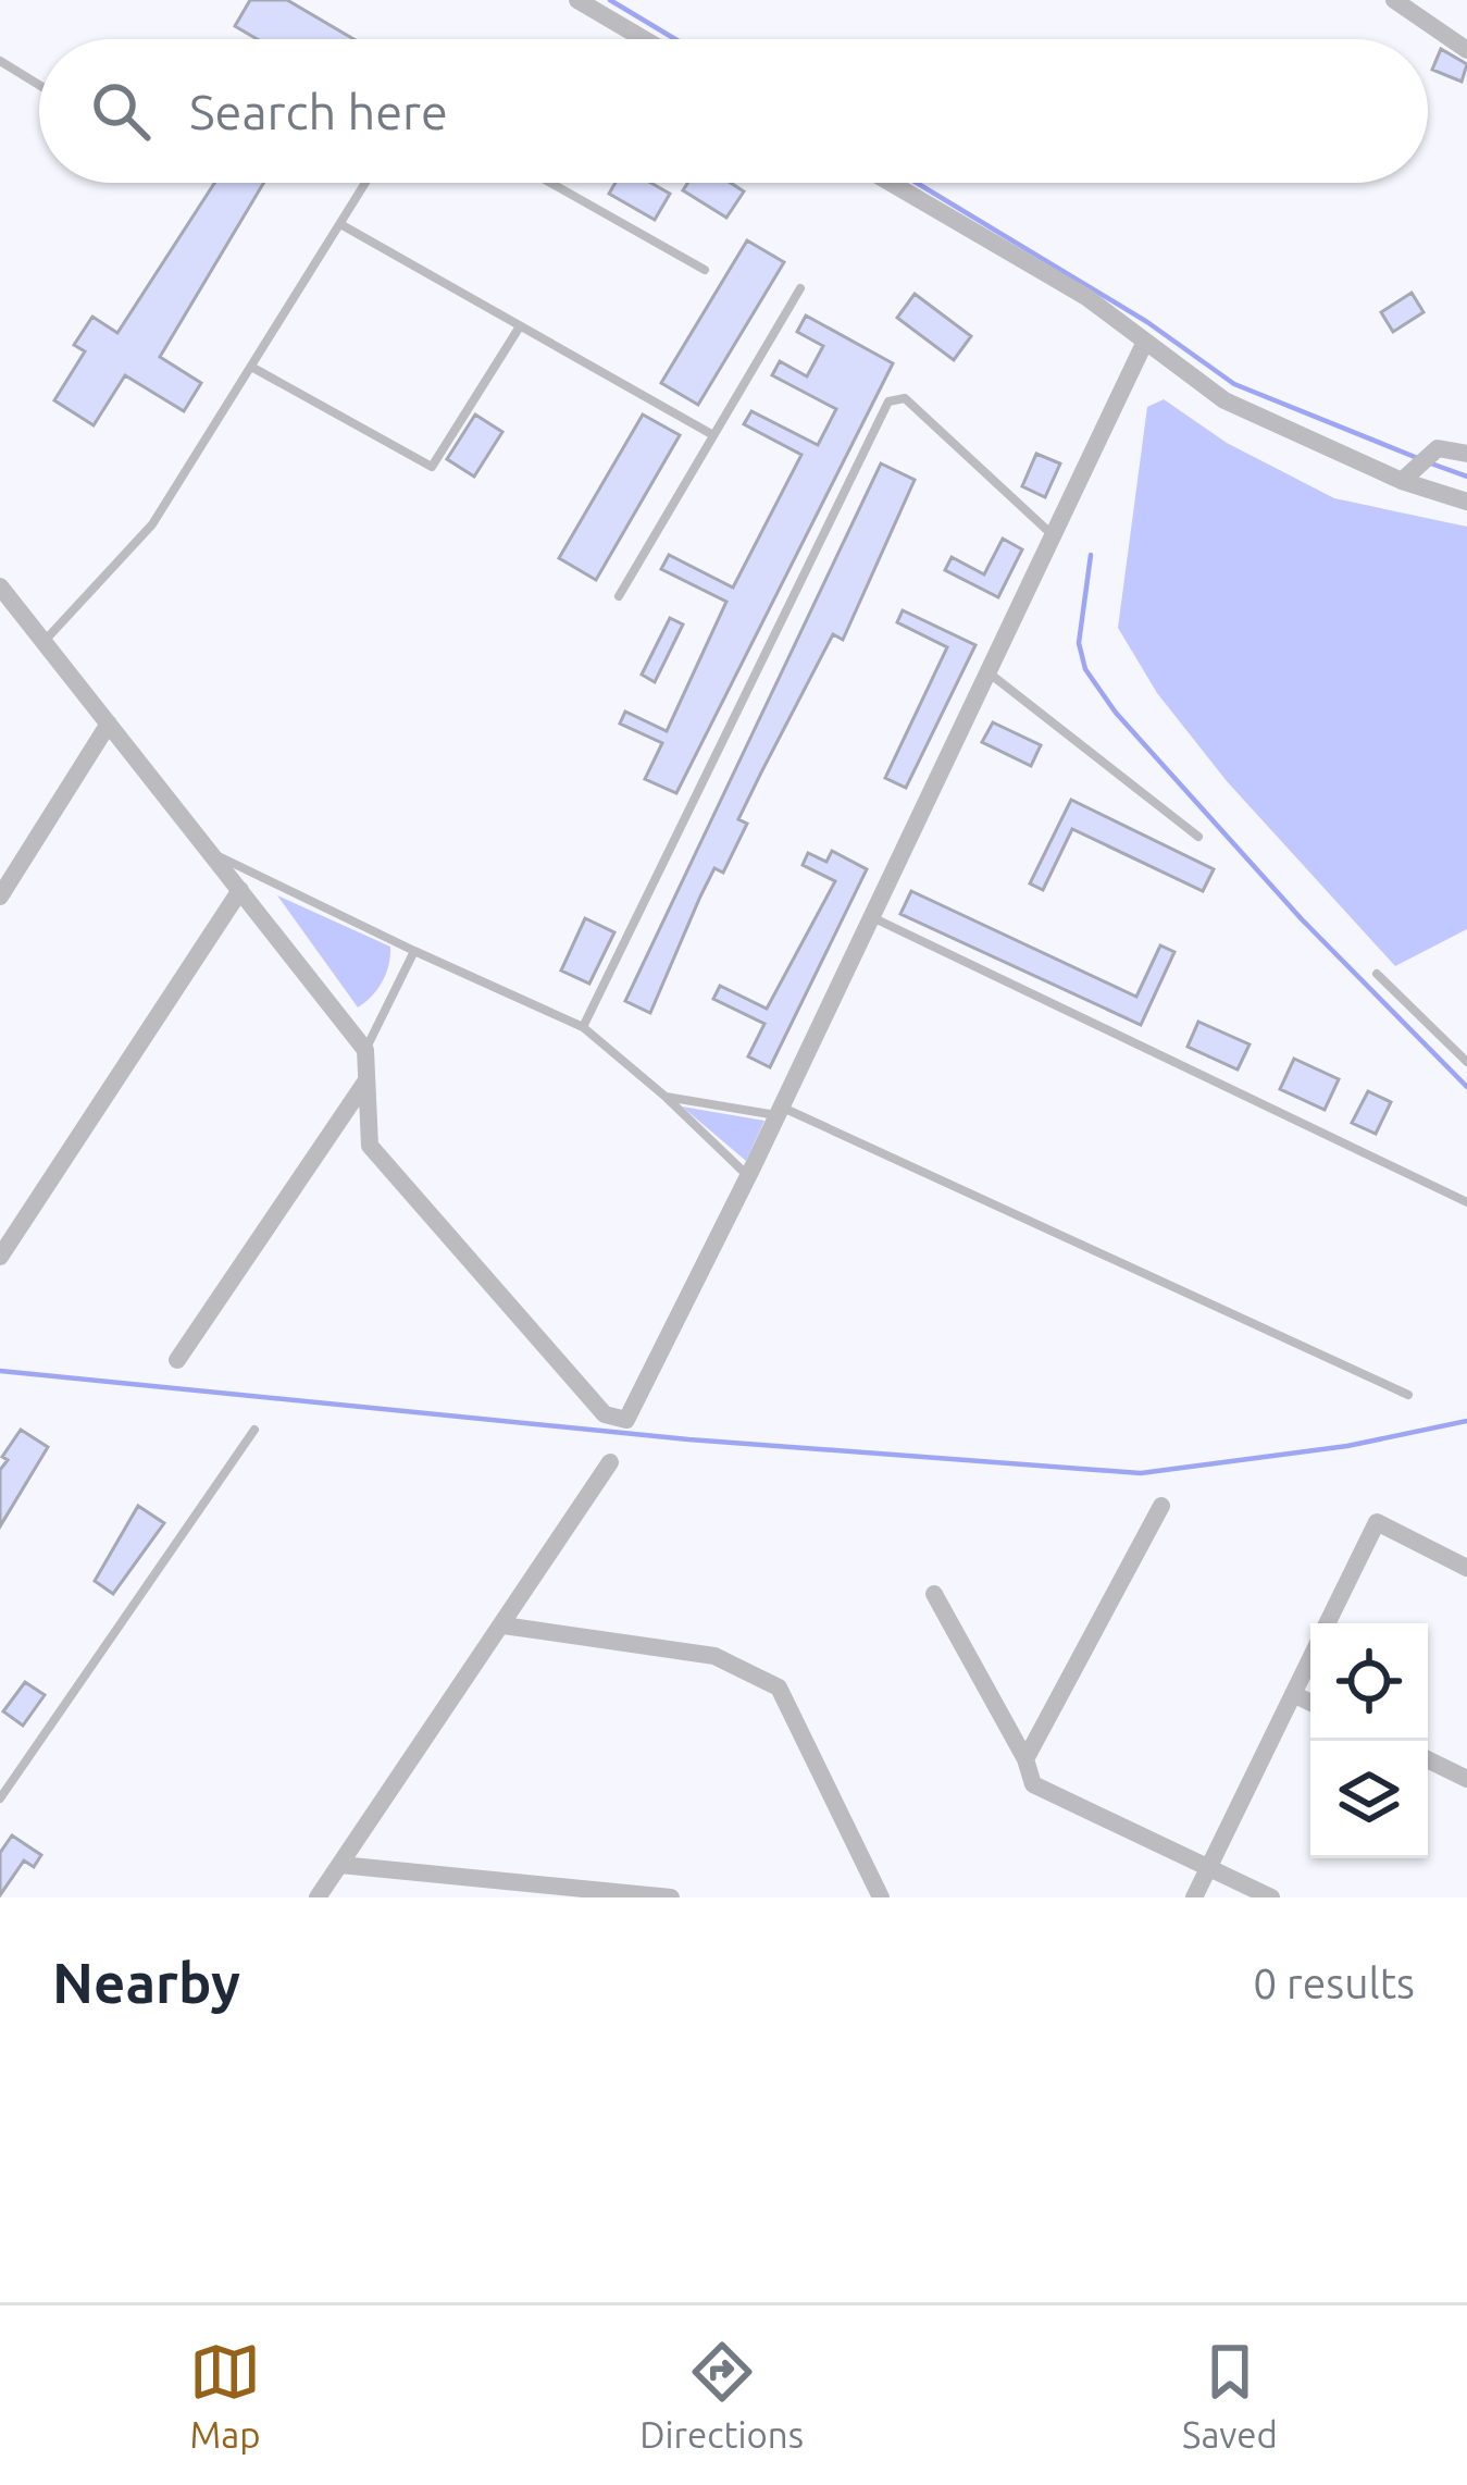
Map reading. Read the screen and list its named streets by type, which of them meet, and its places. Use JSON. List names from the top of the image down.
{
  "page": {
    "search": "Search here",
    "heading": ["Nearby", "0 results"],
    "nav": ["Map", "Directions", "Saved"]
  }
}
